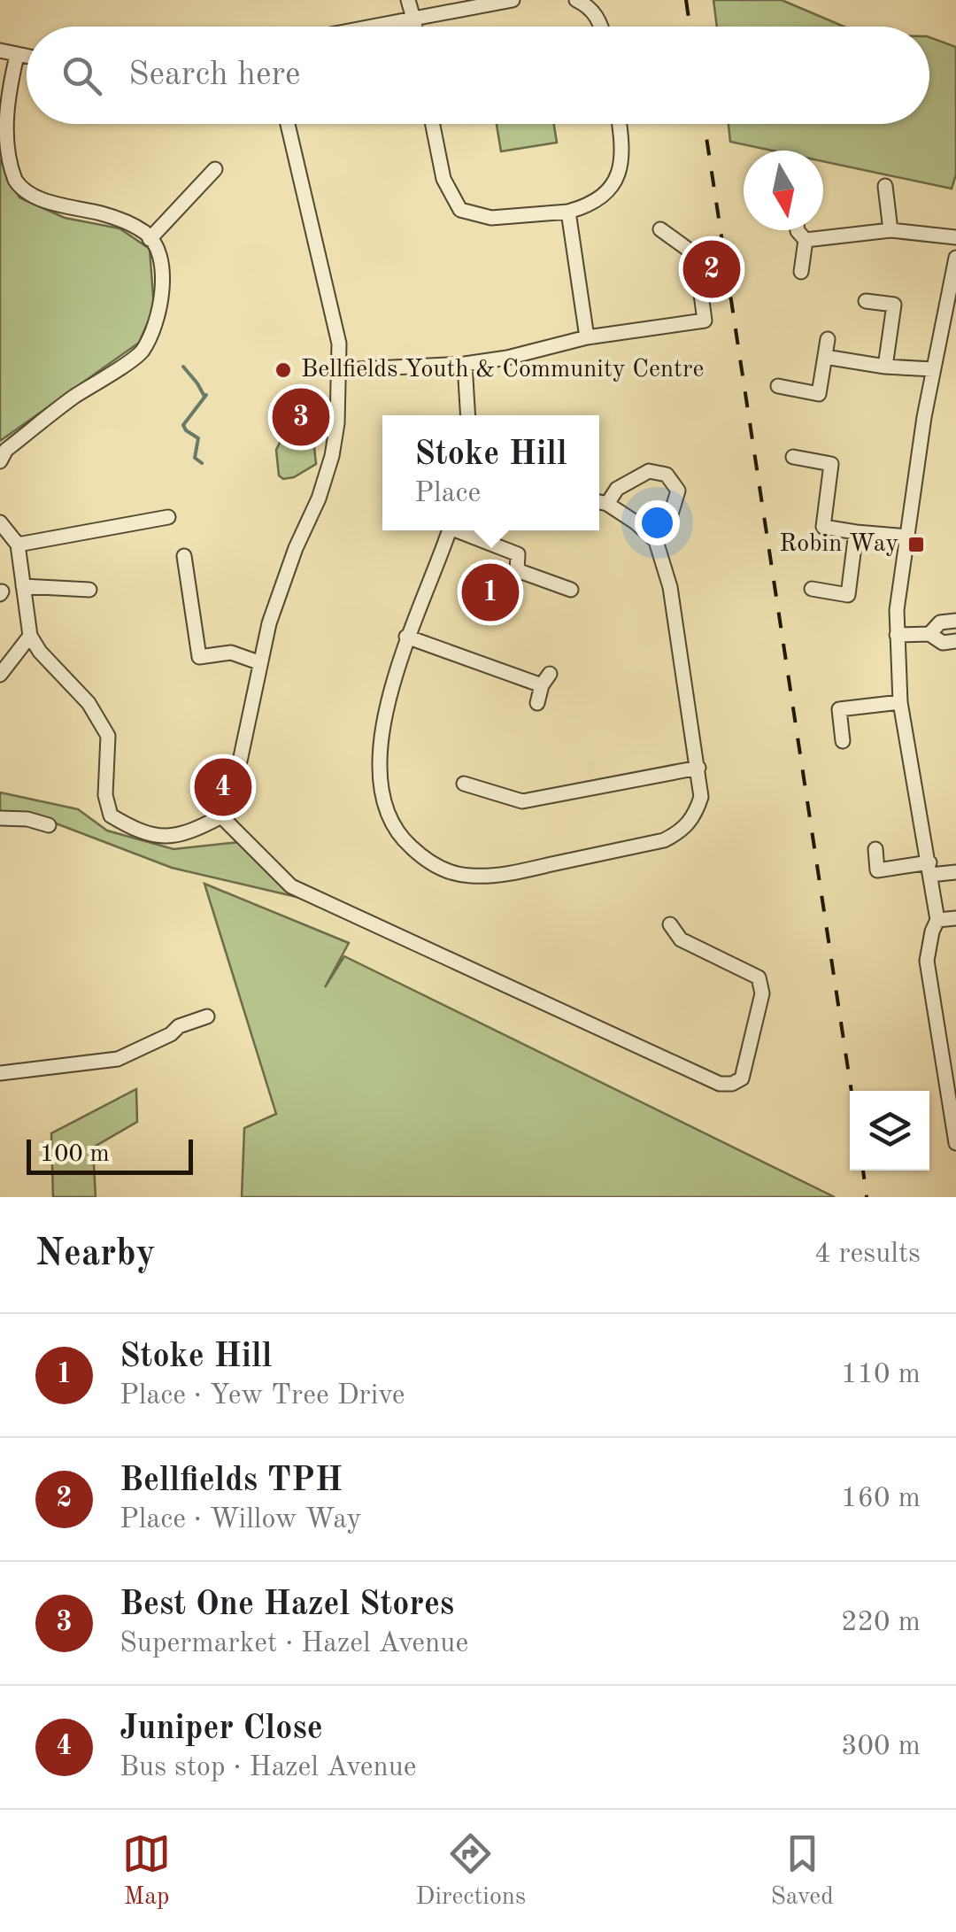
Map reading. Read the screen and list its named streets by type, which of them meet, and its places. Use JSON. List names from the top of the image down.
{
  "places": {
    "other": ["Bellfields Youth & Community Centre"],
    "transit": ["Robin Way"]
  },
  "scale_bar": "100 m",
  "north": "bottom",
  "page": {
    "search": "Search here",
    "pins": [
      "2",
      "3",
      "1",
      "4"
    ],
    "popup": ["Stoke Hill", "Place"],
    "scale": "100 m",
    "heading": ["Nearby", "4 results"],
    "list": [
      {
        "mark": "1",
        "name": "Stoke Hill",
        "note": "Place · Yew Tree Drive",
        "value": "110 m"
      },
      {
        "mark": "2",
        "name": "Bellfields TPH",
        "note": "Place · Willow Way",
        "value": "160 m"
      },
      {
        "mark": "3",
        "name": "Best One Hazel Stores",
        "note": "Supermarket · Hazel Avenue",
        "value": "220 m"
      },
      {
        "mark": "4",
        "name": "Juniper Close",
        "note": "Bus stop · Hazel Avenue",
        "value": "300 m"
      }
    ],
    "nav": ["Map", "Directions", "Saved"]
  }
}
